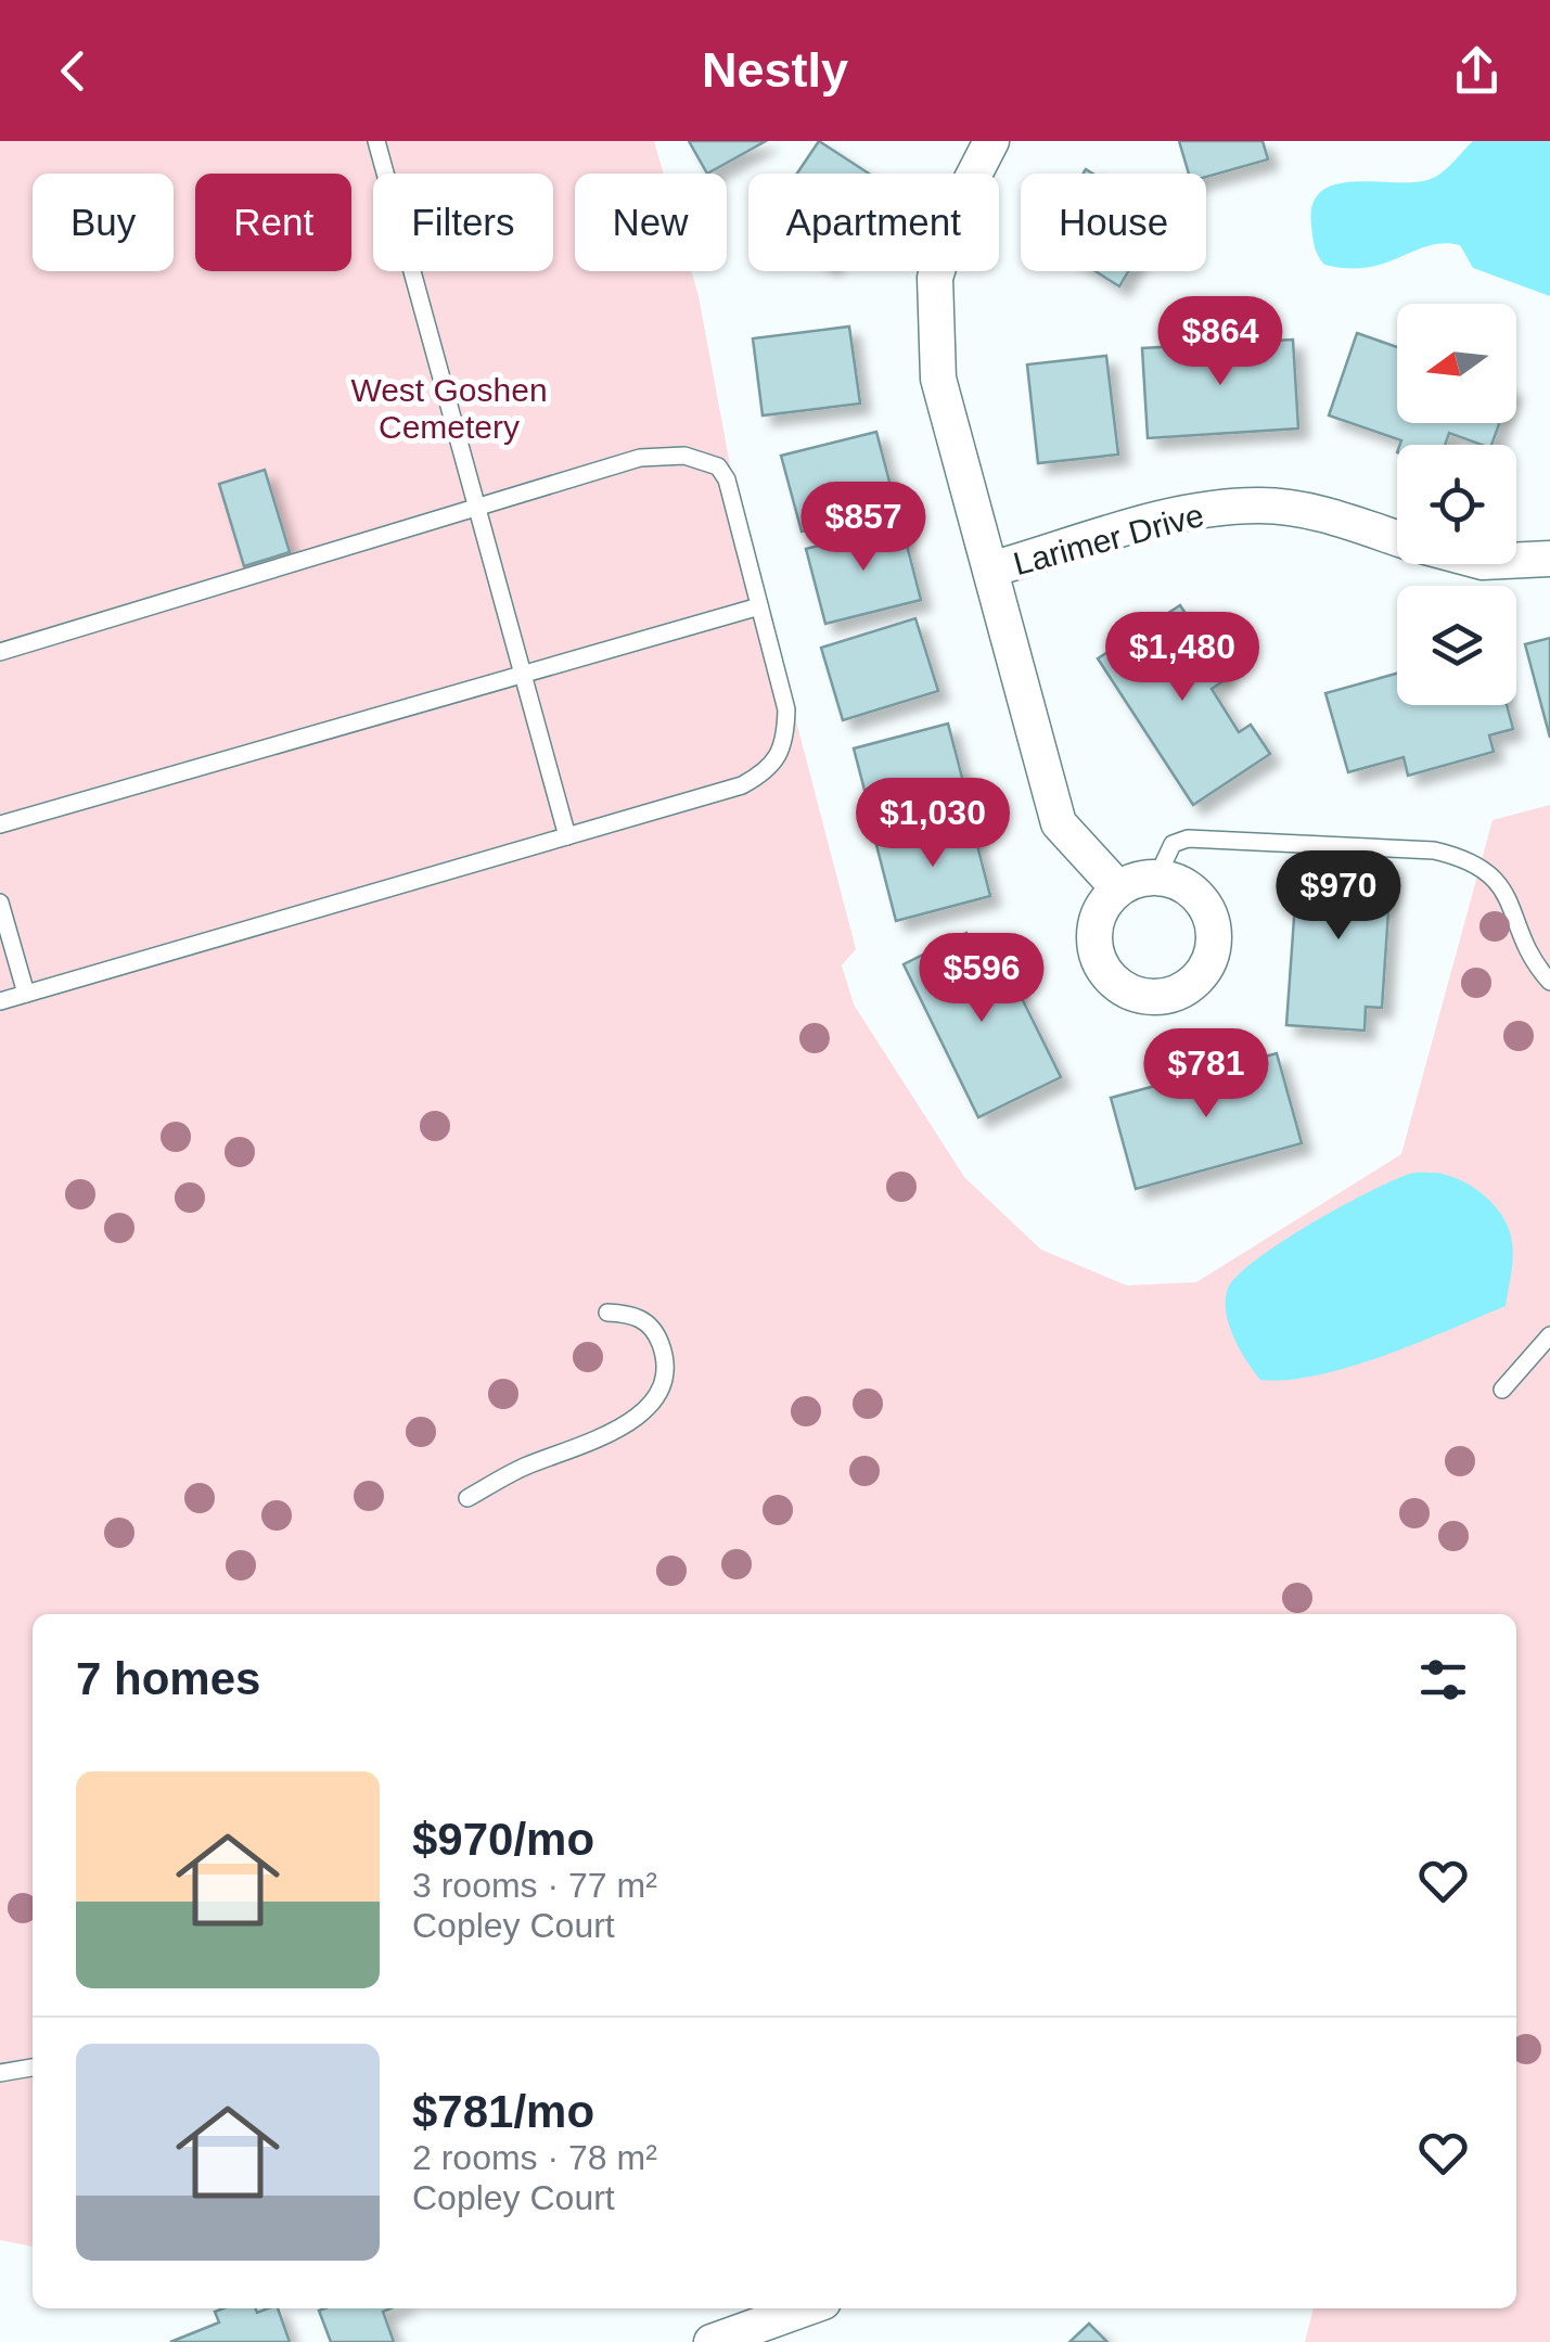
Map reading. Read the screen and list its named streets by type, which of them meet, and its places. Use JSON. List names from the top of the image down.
{
  "streets": {
    "street": ["Larimer Drive"]
  },
  "parks": ["West Goshen Cemetery"],
  "north": "left",
  "page": {
    "header": "Nestly",
    "chip": [
      "Buy",
      "Rent",
      "Filters",
      "New",
      "Apartment",
      "House"
    ],
    "price": [
      "$864",
      "$857",
      "$1,480",
      "$1,030",
      "$970",
      "$596",
      "$781"
    ],
    "heading": "7 homes",
    "list": [
      {
        "name": "$970/mo",
        "note": "3 rooms · 77 m² · Copley Court"
      },
      {
        "name": "$781/mo",
        "note": "2 rooms · 78 m² · Copley Court"
      }
    ]
  }
}
